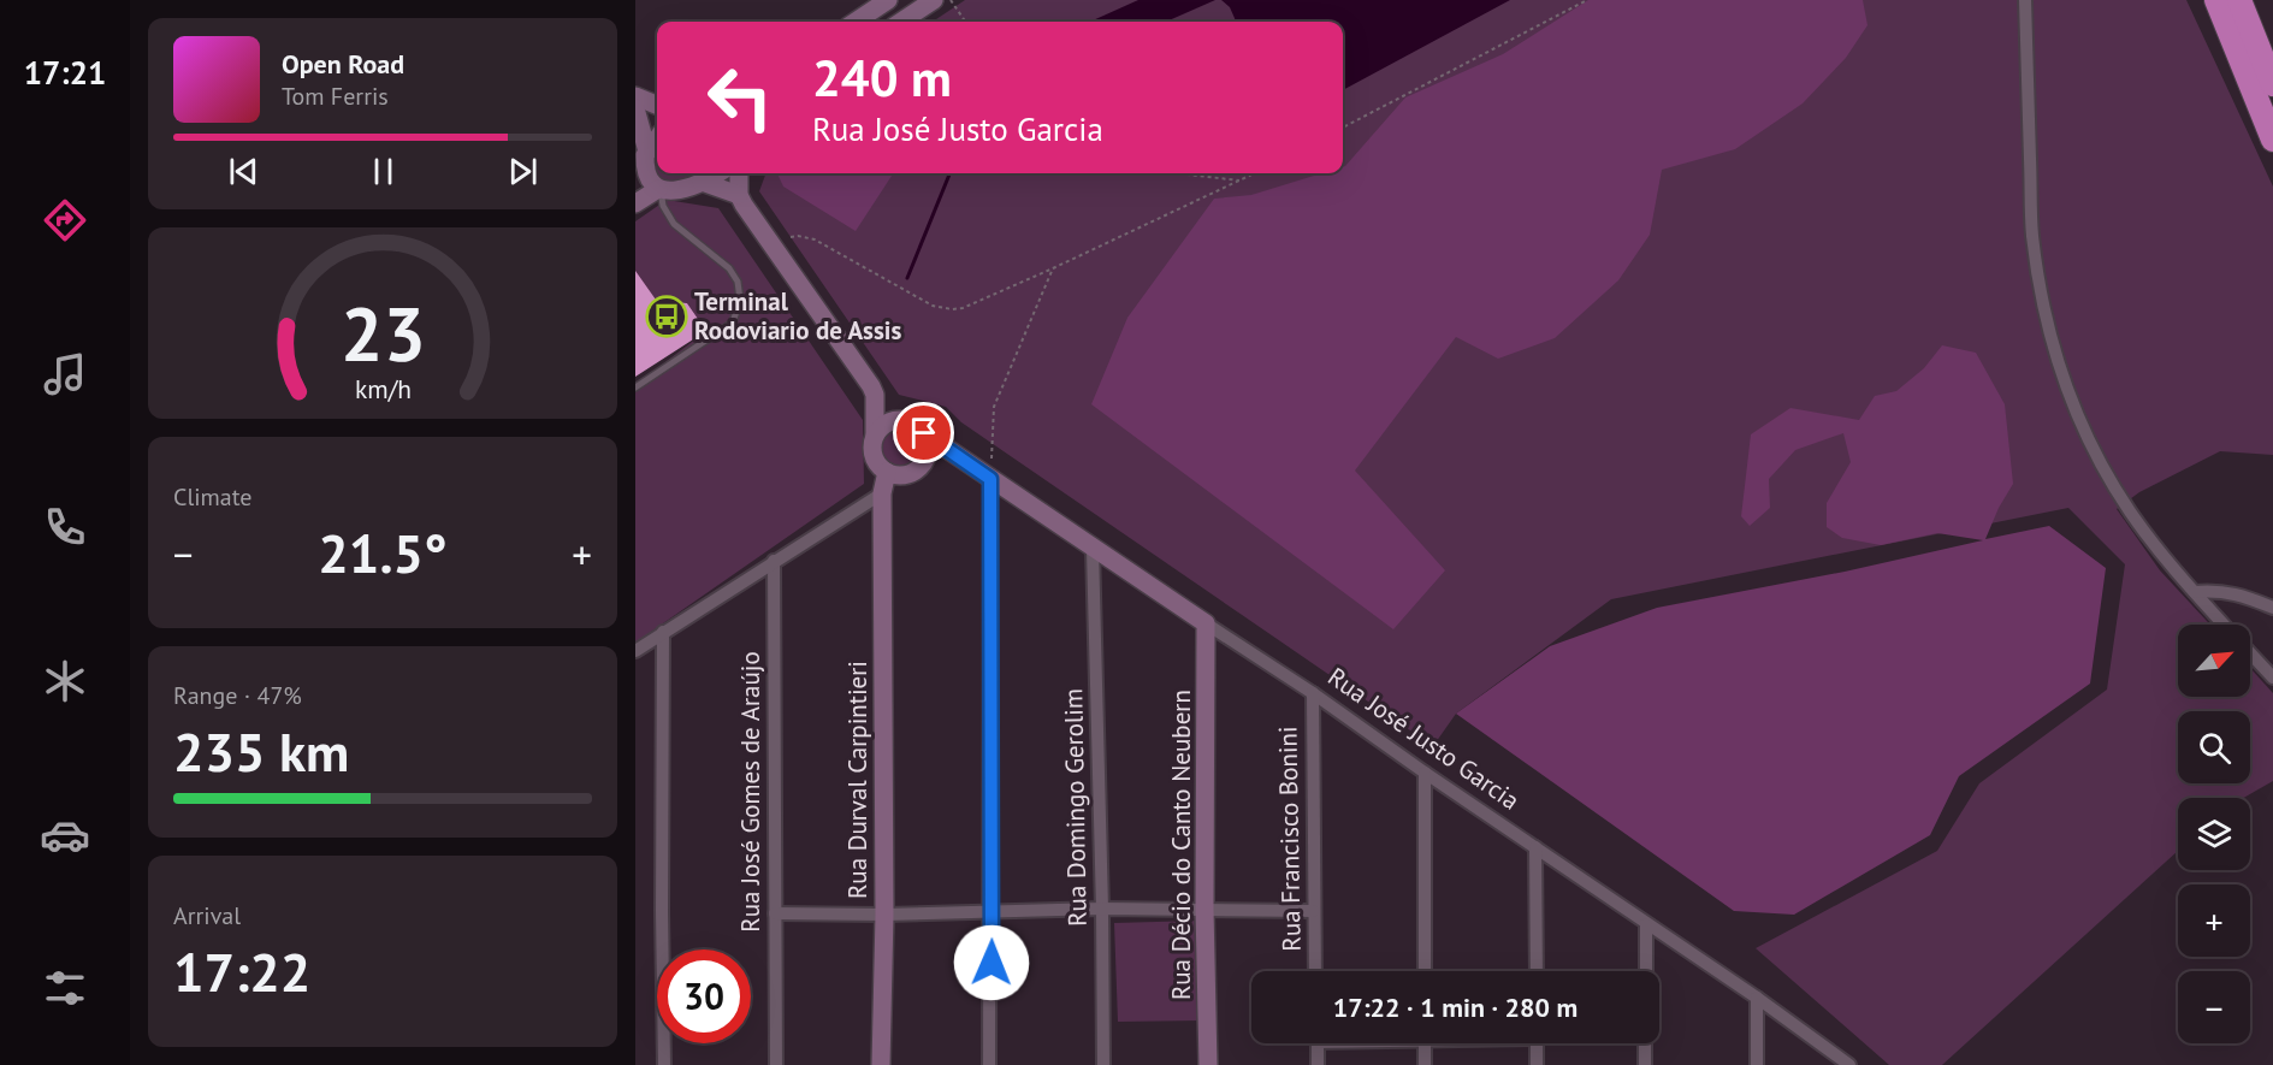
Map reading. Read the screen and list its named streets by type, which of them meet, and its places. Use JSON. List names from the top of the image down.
{
  "streets": {
    "street": [
      "Rua José Justo Garcia",
      "Rua Durval Carpintieri",
      "Rua José Gomes de Araújo",
      "Rua Domingo Gerolim",
      "Rua Francisco Bonini",
      "Rua Décio do Canto Neubern"
    ]
  },
  "crossings": [
    ["Rua José Justo Garcia", "Rua Durval Carpintieri"],
    ["Rua José Justo Garcia", "Rua Domingo Gerolim"],
    ["Rua José Justo Garcia", "Rua Francisco Bonini"],
    ["Rua José Justo Garcia", "Rua Décio do Canto Neubern"]
  ],
  "places": {
    "bus stop": ["Terminal Rodoviario de Assis"]
  },
  "north": "top right",
  "page": {
    "tabs": "17:21",
    "turn": ["240 m", "Rua José Justo Garcia"],
    "song": ["Open Road", "Tom Ferris"],
    "tile": [
      "Climate",
      ["Range · 47%", "235 km"],
      ["Arrival", "17:22"]
    ],
    "heat": ["−", "21.5°", "+"],
    "map_buttons": ["+", "−"],
    "limit": "30",
    "trip": "17:22 · 1 min · 280 m",
    "gauge": ["23", "km/h"]
  }
}
